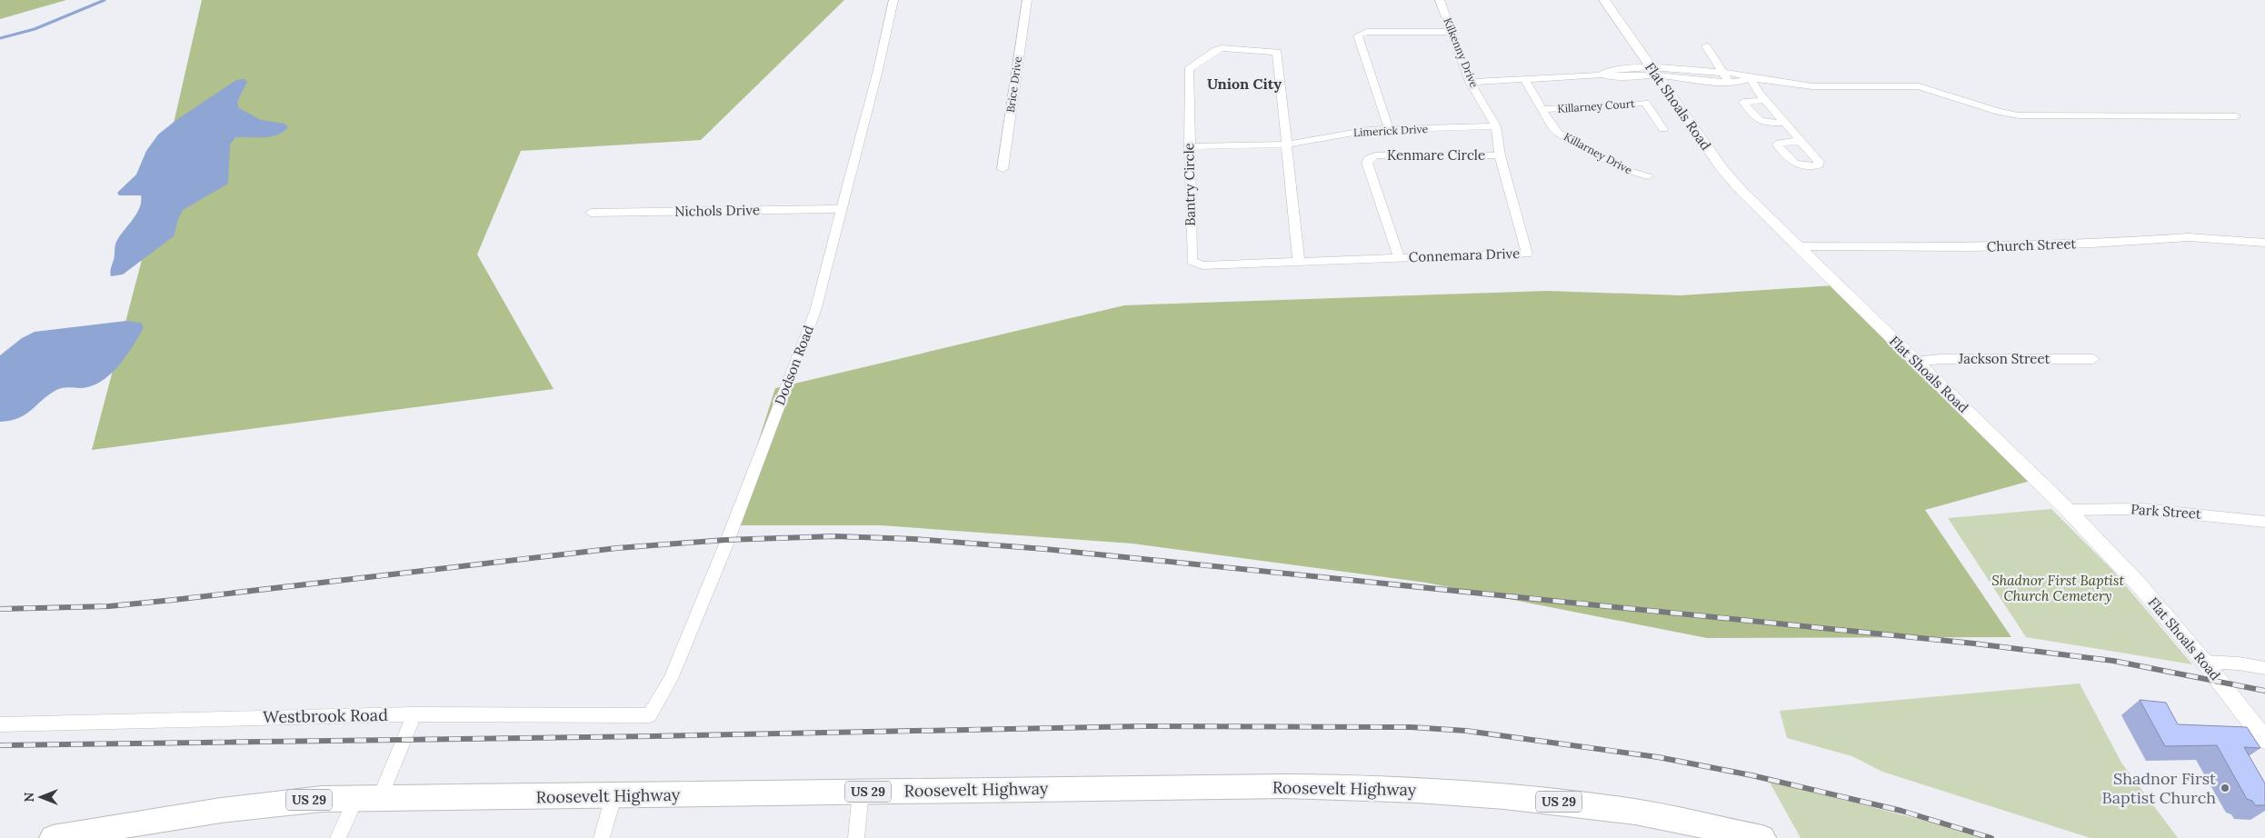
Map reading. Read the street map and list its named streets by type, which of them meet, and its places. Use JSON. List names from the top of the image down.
{
  "streets": {
    "main road": ["Roosevelt Highway", "US 29"],
    "street": [
      "Kilkenny Drive",
      "Brice Drive",
      "Killarney Court",
      "Flat Shoals Road",
      "Limerick Drive",
      "Killarney Drive",
      "Kenmare Circle",
      "Bantry Circle",
      "Nichols Drive",
      "Church Street",
      "Connemara Drive",
      "Jackson Street",
      "Dodson Road",
      "Park Street",
      "Westbrook Road"
    ]
  },
  "crossings": [
    ["Kilkenny Drive", "Limerick Drive"],
    ["Kilkenny Drive", "Kenmare Circle"],
    ["Kilkenny Drive", "Connemara Drive"],
    ["Killarney Court", "Killarney Drive"],
    ["Flat Shoals Road", "Church Street"],
    ["Flat Shoals Road", "Jackson Street"],
    ["Flat Shoals Road", "Park Street"],
    ["Limerick Drive", "Bantry Circle"],
    ["Kenmare Circle", "Connemara Drive"],
    ["Bantry Circle", "Connemara Drive"],
    ["Nichols Drive", "Dodson Road"],
    ["Dodson Road", "Westbrook Road"]
  ],
  "districts": ["Union City"],
  "parks": ["Shadnor First Baptist Church Cemetery"],
  "places": ["Shadnor First Baptist Church"],
  "north": "left"
}
